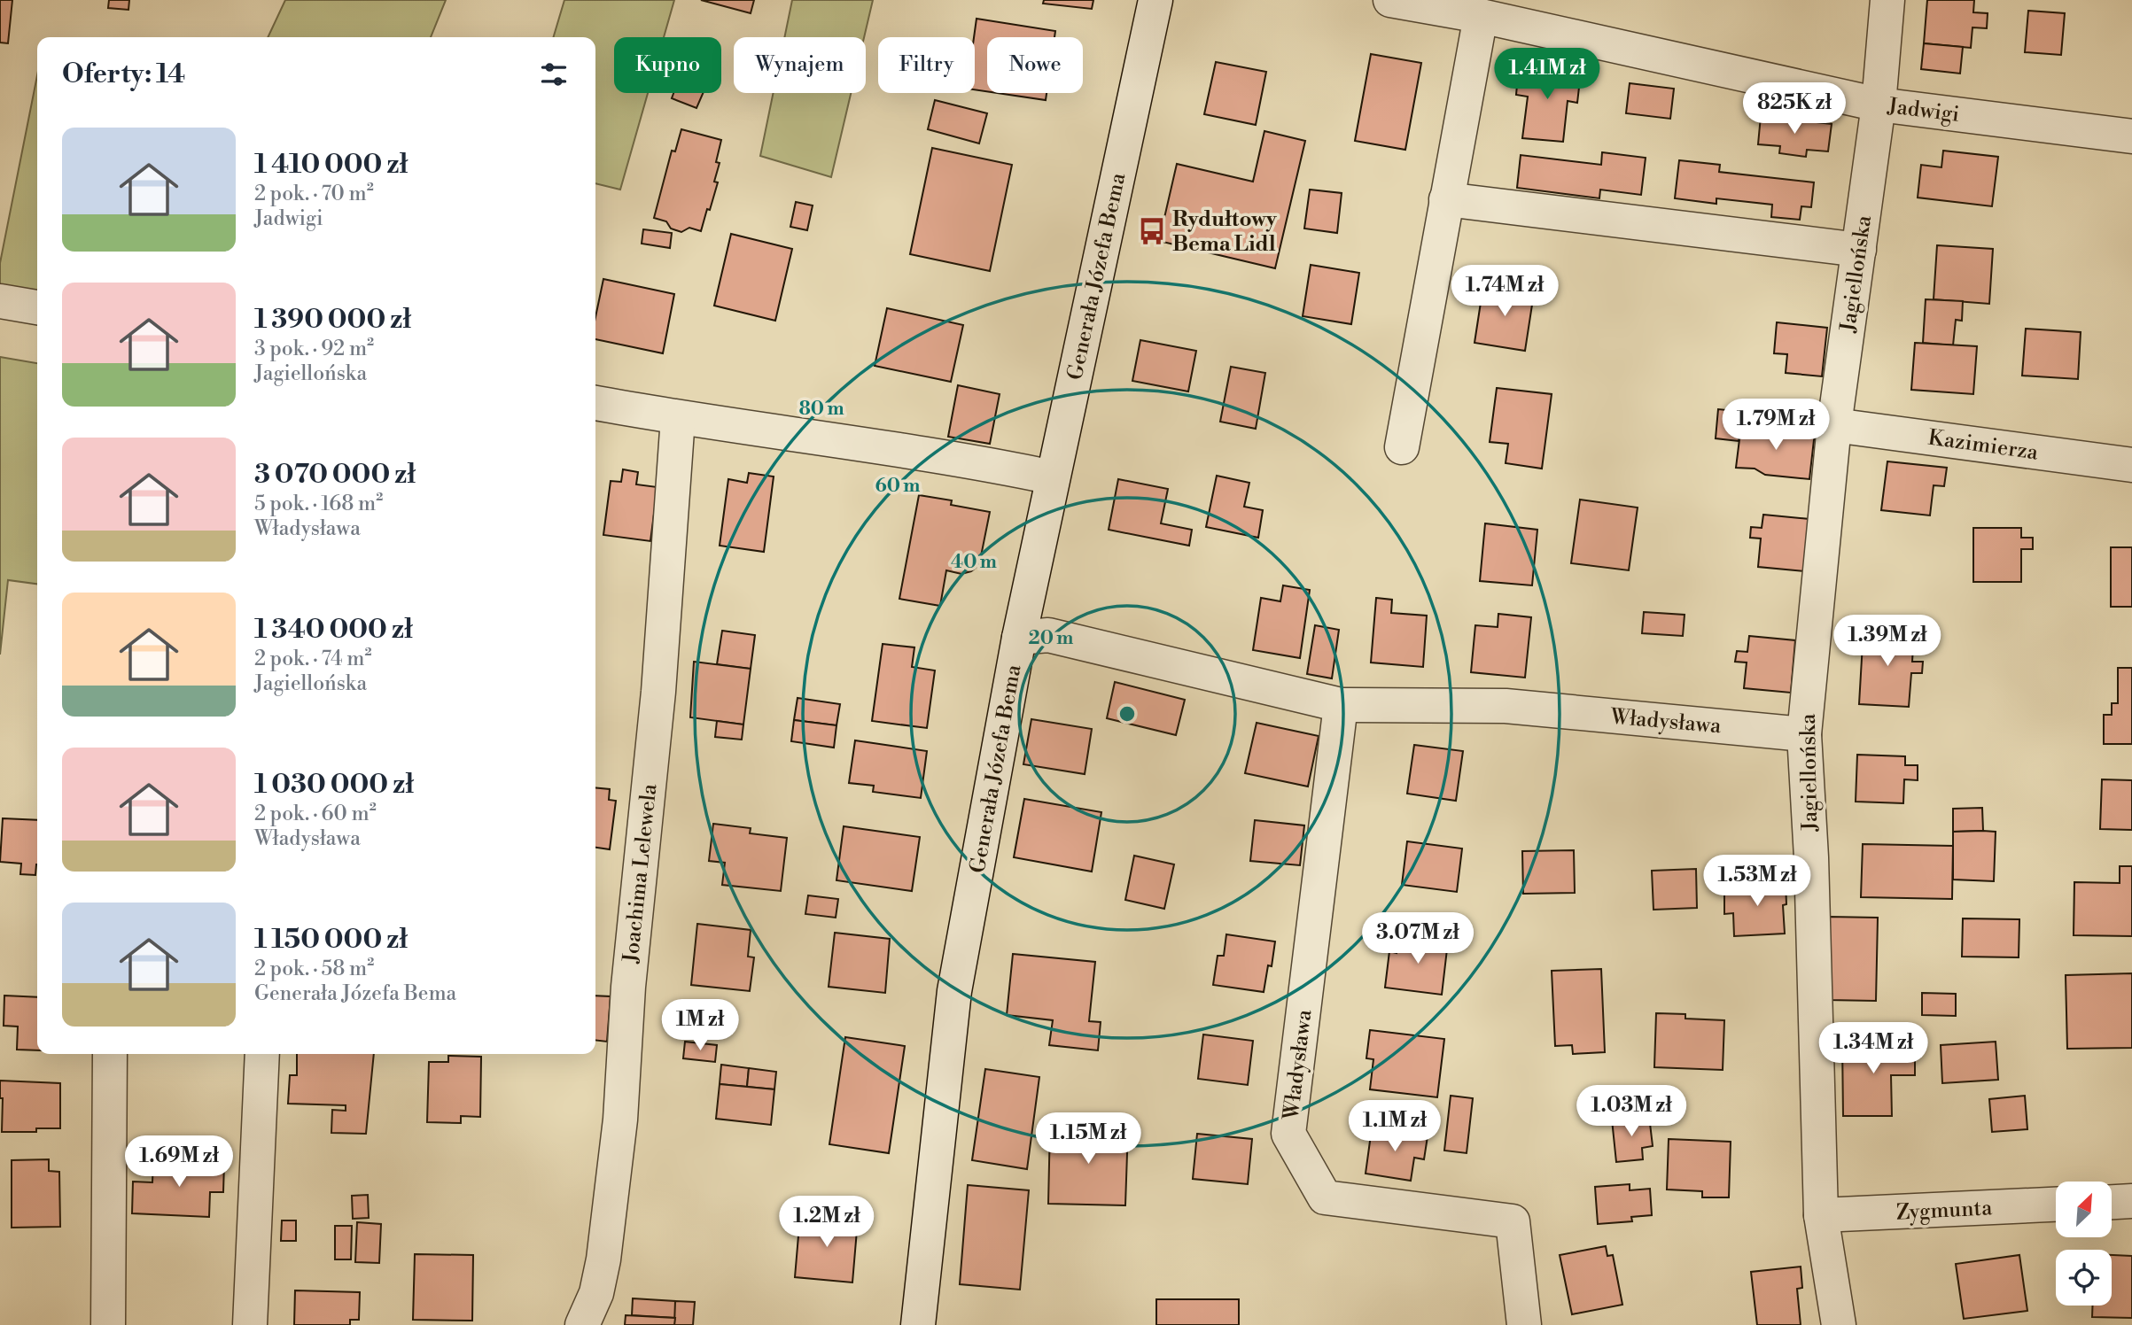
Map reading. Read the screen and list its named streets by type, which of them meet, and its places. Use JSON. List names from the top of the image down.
{
  "streets": {
    "street": [
      "Jadwigi",
      "Jagiellońska",
      "Generała Józefa Bema",
      "Kazimierza",
      "Władysława",
      "Joachima Lelewela",
      "Zygmunta"
    ]
  },
  "crossings": [
    ["Jadwigi", "Jagiellońska"],
    ["Jagiellońska", "Kazimierza"],
    ["Jagiellońska", "Władysława"],
    ["Jagiellońska", "Zygmunta"],
    ["Generała Józefa Bema", "Władysława"]
  ],
  "places": {
    "bus stop": ["Rydułtowy Bema Lidl"]
  },
  "north": "top right",
  "page": {
    "chip": [
      "Kupno",
      "Wynajem",
      "Filtry",
      "Nowe"
    ],
    "heading": "Oferty: 14",
    "price": [
      "1.41M zł",
      "825K zł",
      "1.74M zł",
      "1.79M zł",
      "1.39M zł",
      "1.53M zł",
      "3.07M zł",
      "1M zł",
      "1.34M zł",
      "1.03M zł",
      "1.1M zł",
      "1.15M zł",
      "1.69M zł",
      "1.2M zł"
    ],
    "list": [
      {
        "name": "1 410 000 zł",
        "note": "2 pok. · 70 m² · Jadwigi"
      },
      {
        "name": "1 390 000 zł",
        "note": "3 pok. · 92 m² · Jagiellońska"
      },
      {
        "name": "3 070 000 zł",
        "note": "5 pok. · 168 m² · Władysława"
      },
      {
        "name": "1 340 000 zł",
        "note": "2 pok. · 74 m² · Jagiellońska"
      },
      {
        "name": "1 030 000 zł",
        "note": "2 pok. · 60 m² · Władysława"
      },
      {
        "name": "1 150 000 zł",
        "note": "2 pok. · 58 m² · Generała Józefa Bema"
      }
    ]
  },
  "rings": [
    "80 m",
    "60 m",
    "40 m",
    "20 m"
  ]
}
